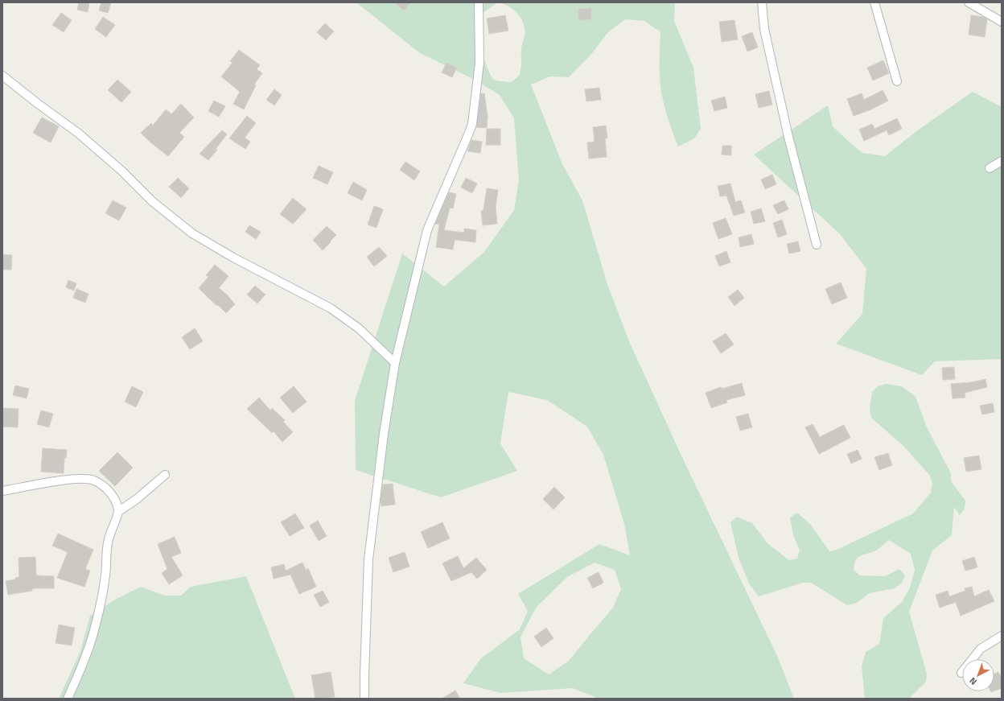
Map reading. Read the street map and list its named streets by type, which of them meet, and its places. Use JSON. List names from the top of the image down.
{
  "north": "bottom left"
}
